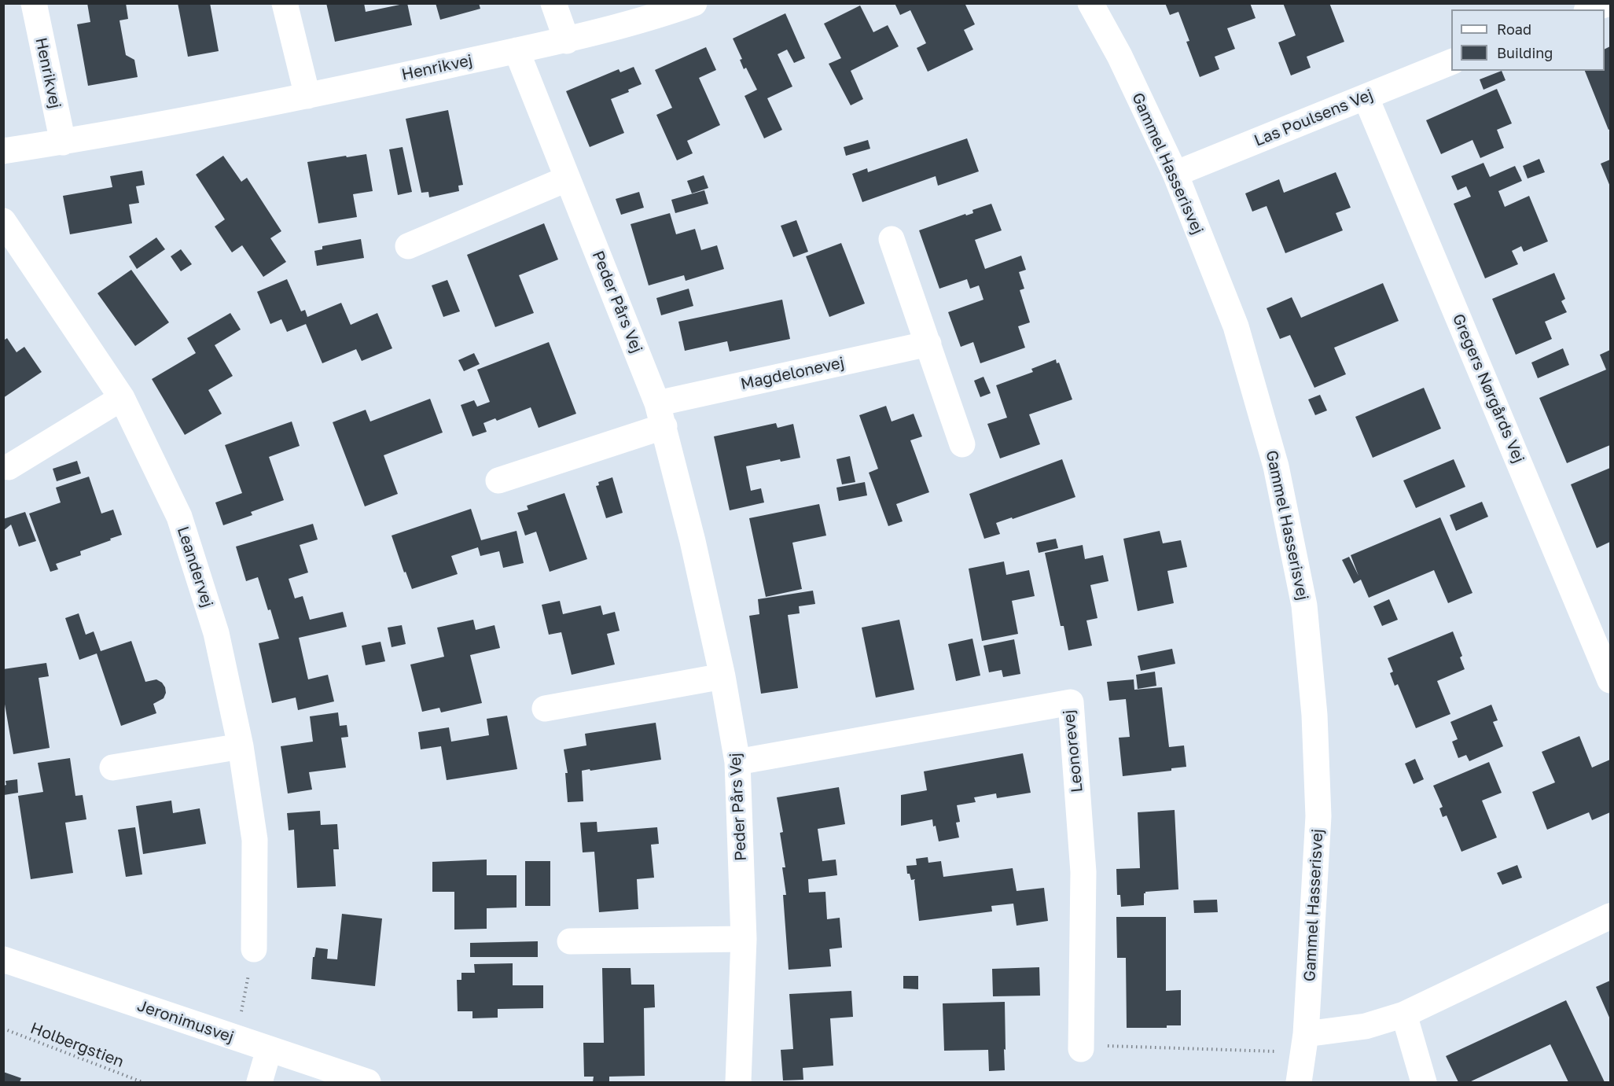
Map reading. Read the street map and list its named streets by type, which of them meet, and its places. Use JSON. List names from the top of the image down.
{
  "streets": {
    "street": [
      "Henrikvej",
      "Las Poulsens Vej",
      "Gammel Hasserisvej",
      "Peder Pårs Vej",
      "Magdelonevej",
      "Gregers Nørgårds Vej",
      "Leandervej",
      "Leonorevej",
      "Jeronimusvej"
    ],
    "path": ["Holbergstien"]
  },
  "crossings": [
    ["Henrikvej", "Peder Pårs Vej"],
    ["Las Poulsens Vej", "Gammel Hasserisvej"],
    ["Las Poulsens Vej", "Gregers Nørgårds Vej"],
    ["Peder Pårs Vej", "Magdelonevej"],
    ["Peder Pårs Vej", "Leonorevej"]
  ],
  "legend": ["Road", "Building"]
}
